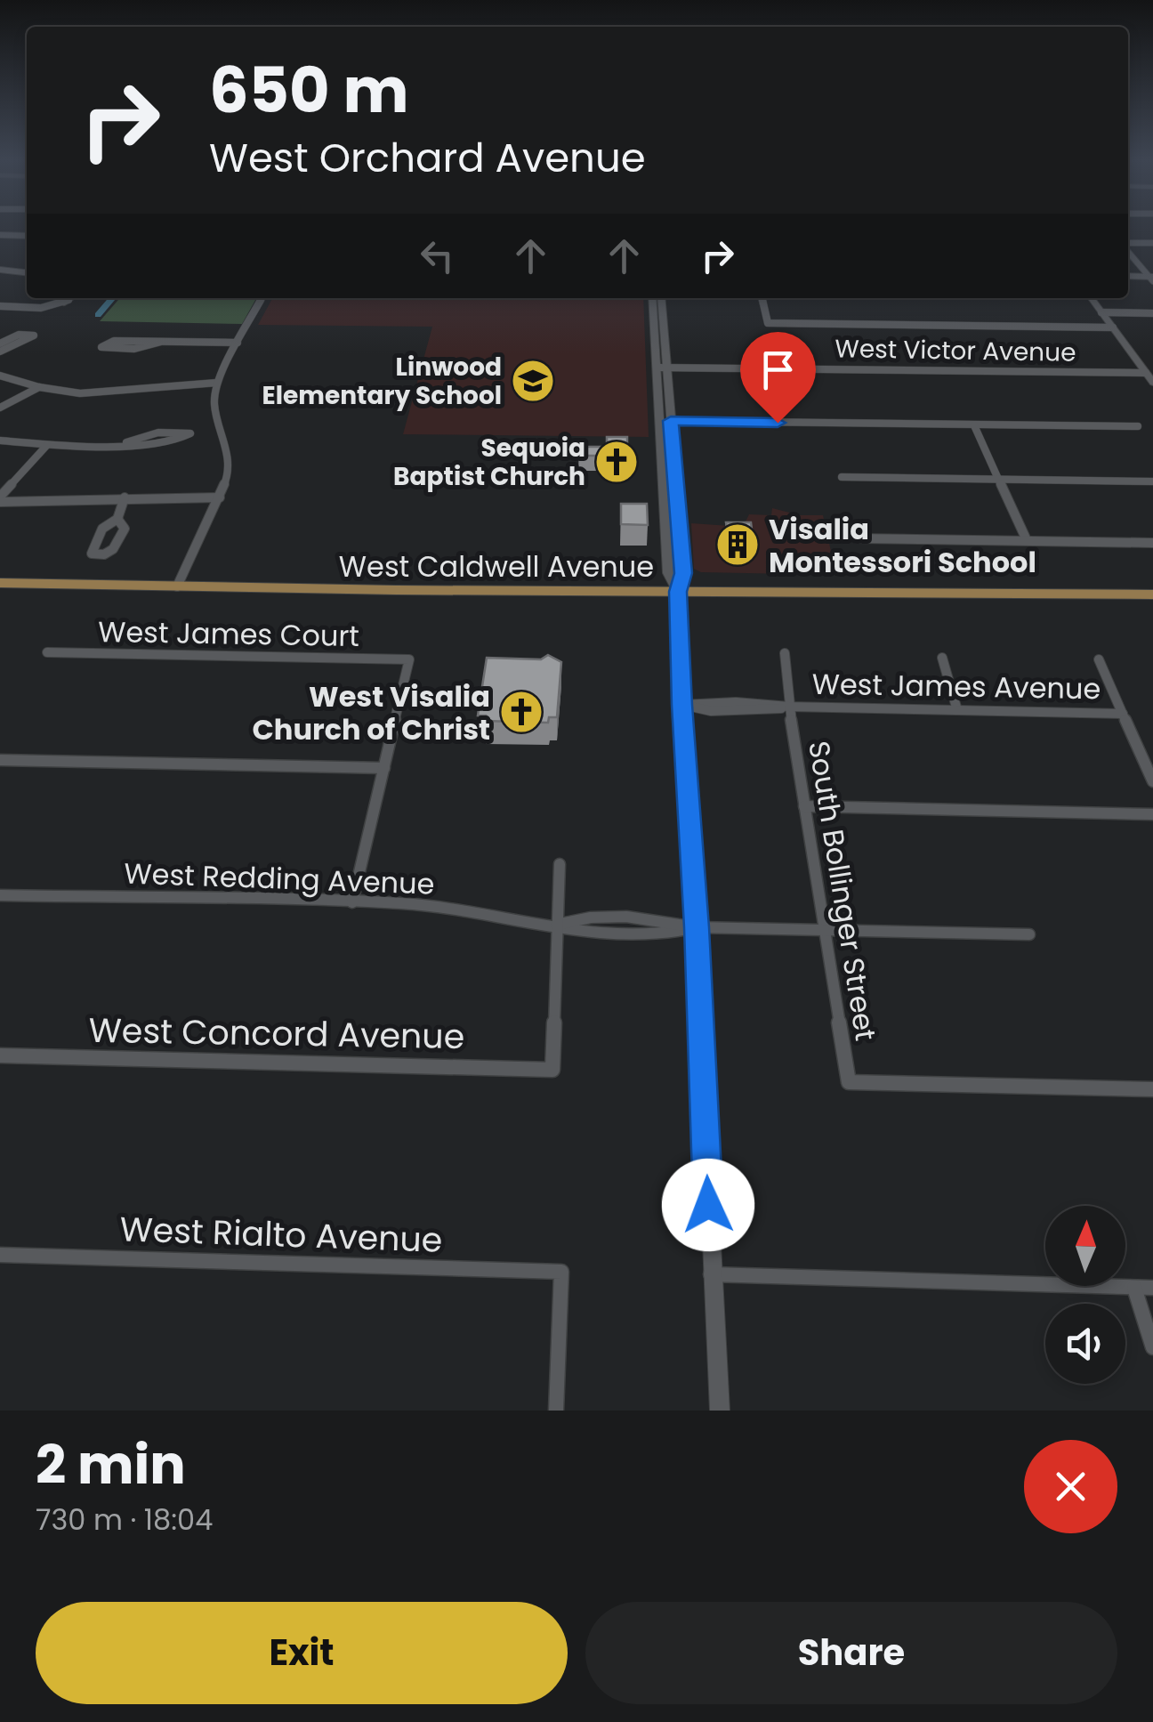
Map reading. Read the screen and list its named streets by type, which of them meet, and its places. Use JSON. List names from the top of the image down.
{
  "streets": {
    "main road": ["West Caldwell Avenue"],
    "street": [
      "West Victor Avenue",
      "West James Court",
      "West James Avenue",
      "West Redding Avenue",
      "South Bollinger Street",
      "West Concord Avenue",
      "West Rialto Avenue"
    ]
  },
  "crossings": [
    ["West James Avenue", "South Bollinger Street"],
    ["West Redding Avenue", "South Bollinger Street"],
    ["West Redding Avenue", "West Concord Avenue"]
  ],
  "places": {
    "school or university": ["Linwood Elementary School"],
    "church": ["Sequoia Baptist Church", "West Visalia Church of Christ"],
    "building": ["Visalia Montessori School"]
  },
  "north": "top",
  "page": {
    "turn": ["650 m", "West Orchard Avenue"],
    "heading": ["2 min", "730 m · 18:04"],
    "buttons": ["Exit", "Share"]
  }
}
